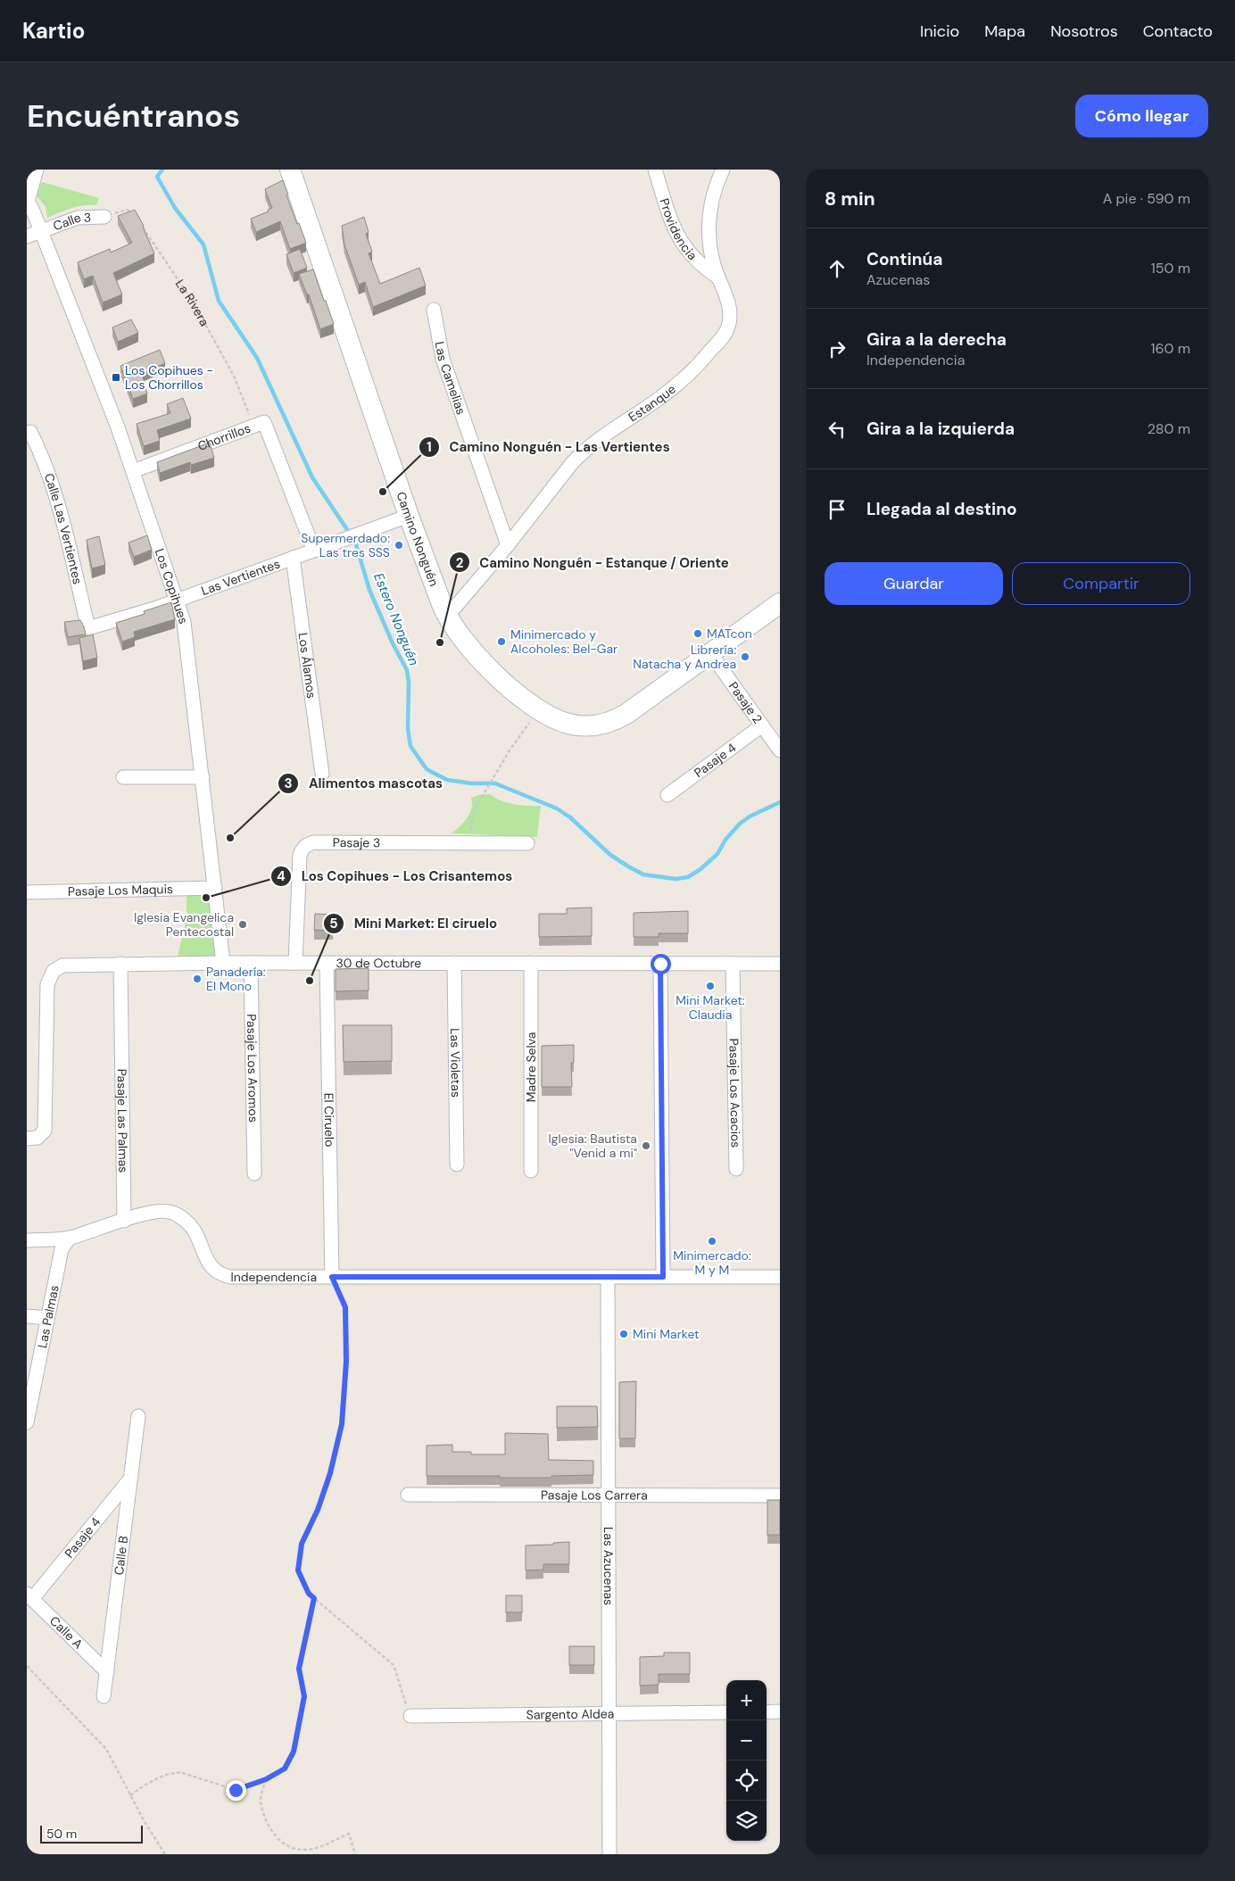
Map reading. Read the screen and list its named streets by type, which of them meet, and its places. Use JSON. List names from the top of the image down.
{
  "streets": {
    "main road": ["Camino Nonguén"],
    "street": [
      "Calle 3",
      "Providencia",
      "Las Camelias",
      "Estanque",
      "Chorrillos",
      "Calle Las Vertientes",
      "Las Vertientes",
      "Los Copihues",
      "Los Álamos",
      "Pasaje 2",
      "Pasaje 4",
      "Pasaje 3",
      "Pasaje Los Maquis",
      "30 de Octubre",
      "Las Violetas",
      "Madre Selva",
      "Pasaje Los Aromos",
      "Pasaje Los Acacios",
      "El Ciruelo",
      "Pasaje Las Palmas",
      "Independencia",
      "Las Palmas",
      "Pasaje Los Carrera",
      "Calle B",
      "Las Azucenas",
      "Calle A",
      "Sargento Aldea"
    ],
    "path": ["La Rivera"]
  },
  "crossings": [
    ["Calle 3", "Los Copihues"],
    ["Providencia", "Estanque"],
    ["La Rivera", "Chorrillos"],
    ["Las Camelias", "Estanque"],
    ["Estanque", "Camino Nonguén"],
    ["Chorrillos", "Los Copihues"],
    ["Calle Las Vertientes", "Las Vertientes"],
    ["Camino Nonguén", "Las Vertientes"],
    ["Camino Nonguén", "Pasaje 2"],
    ["Las Vertientes", "Los Copihues"],
    ["Las Vertientes", "Los Álamos"],
    ["Los Copihues", "Pasaje Los Maquis"],
    ["Los Copihues", "30 de Octubre"],
    ["Pasaje 2", "Pasaje 4"],
    ["Pasaje 4", "Calle B"],
    ["Pasaje 4", "Calle A"],
    ["Pasaje 3", "30 de Octubre"],
    ["30 de Octubre", "Las Violetas"],
    ["30 de Octubre", "Madre Selva"],
    ["30 de Octubre", "Pasaje Los Aromos"],
    ["30 de Octubre", "Pasaje Los Acacios"],
    ["30 de Octubre", "El Ciruelo"],
    ["30 de Octubre", "Pasaje Las Palmas"],
    ["El Ciruelo", "Independencia"],
    ["Pasaje Las Palmas", "Independencia"],
    ["Independencia", "Las Azucenas"],
    ["Pasaje Los Carrera", "Las Azucenas"],
    ["Calle B", "Calle A"],
    ["Las Azucenas", "Sargento Aldea"]
  ],
  "water": ["Estero Nonguén"],
  "places": {
    "transit": ["Los Copihues - Los Chorrillos"],
    "other": [
      "Camino Nonguén - Las Vertientes",
      "Supermerdado: Las tres SSS",
      "MATcon",
      "Minimercado y Alcoholes: Bel-Gar",
      "Camino Nonguén - Estanque / Oriente",
      "Librería: Natacha y Andrea",
      "Alimentos mascotas",
      "Los Copihues - Los Crisantemos",
      "Iglesia Evangelica Pentecostal",
      "Panadería: El Mono",
      "Mini Market: El ciruelo",
      "Mini Market: Claudia",
      "Iglesia: Bautista \"Venid a mi\"",
      "Minimercado: M y M",
      "Mini Market"
    ]
  },
  "scale_bar": "50 m",
  "page": {
    "header": "Kartio",
    "nav": [
      "Inicio",
      "Mapa",
      "Nosotros",
      "Contacto"
    ],
    "buttons": [
      "Cómo llegar",
      ["Guardar", "Compartir"]
    ],
    "title": "Encuéntranos",
    "heading": ["8 min", "A pie · 590 m"],
    "list": [
      ["Continúa", "Azucenas", "150 m"],
      ["Gira a la derecha", "Independencia", "160 m"],
      ["Gira a la izquierda", "280 m"],
      "Llegada al destino"
    ],
    "map_buttons": ["+", "−"],
    "scale": "50 m"
  }
}
